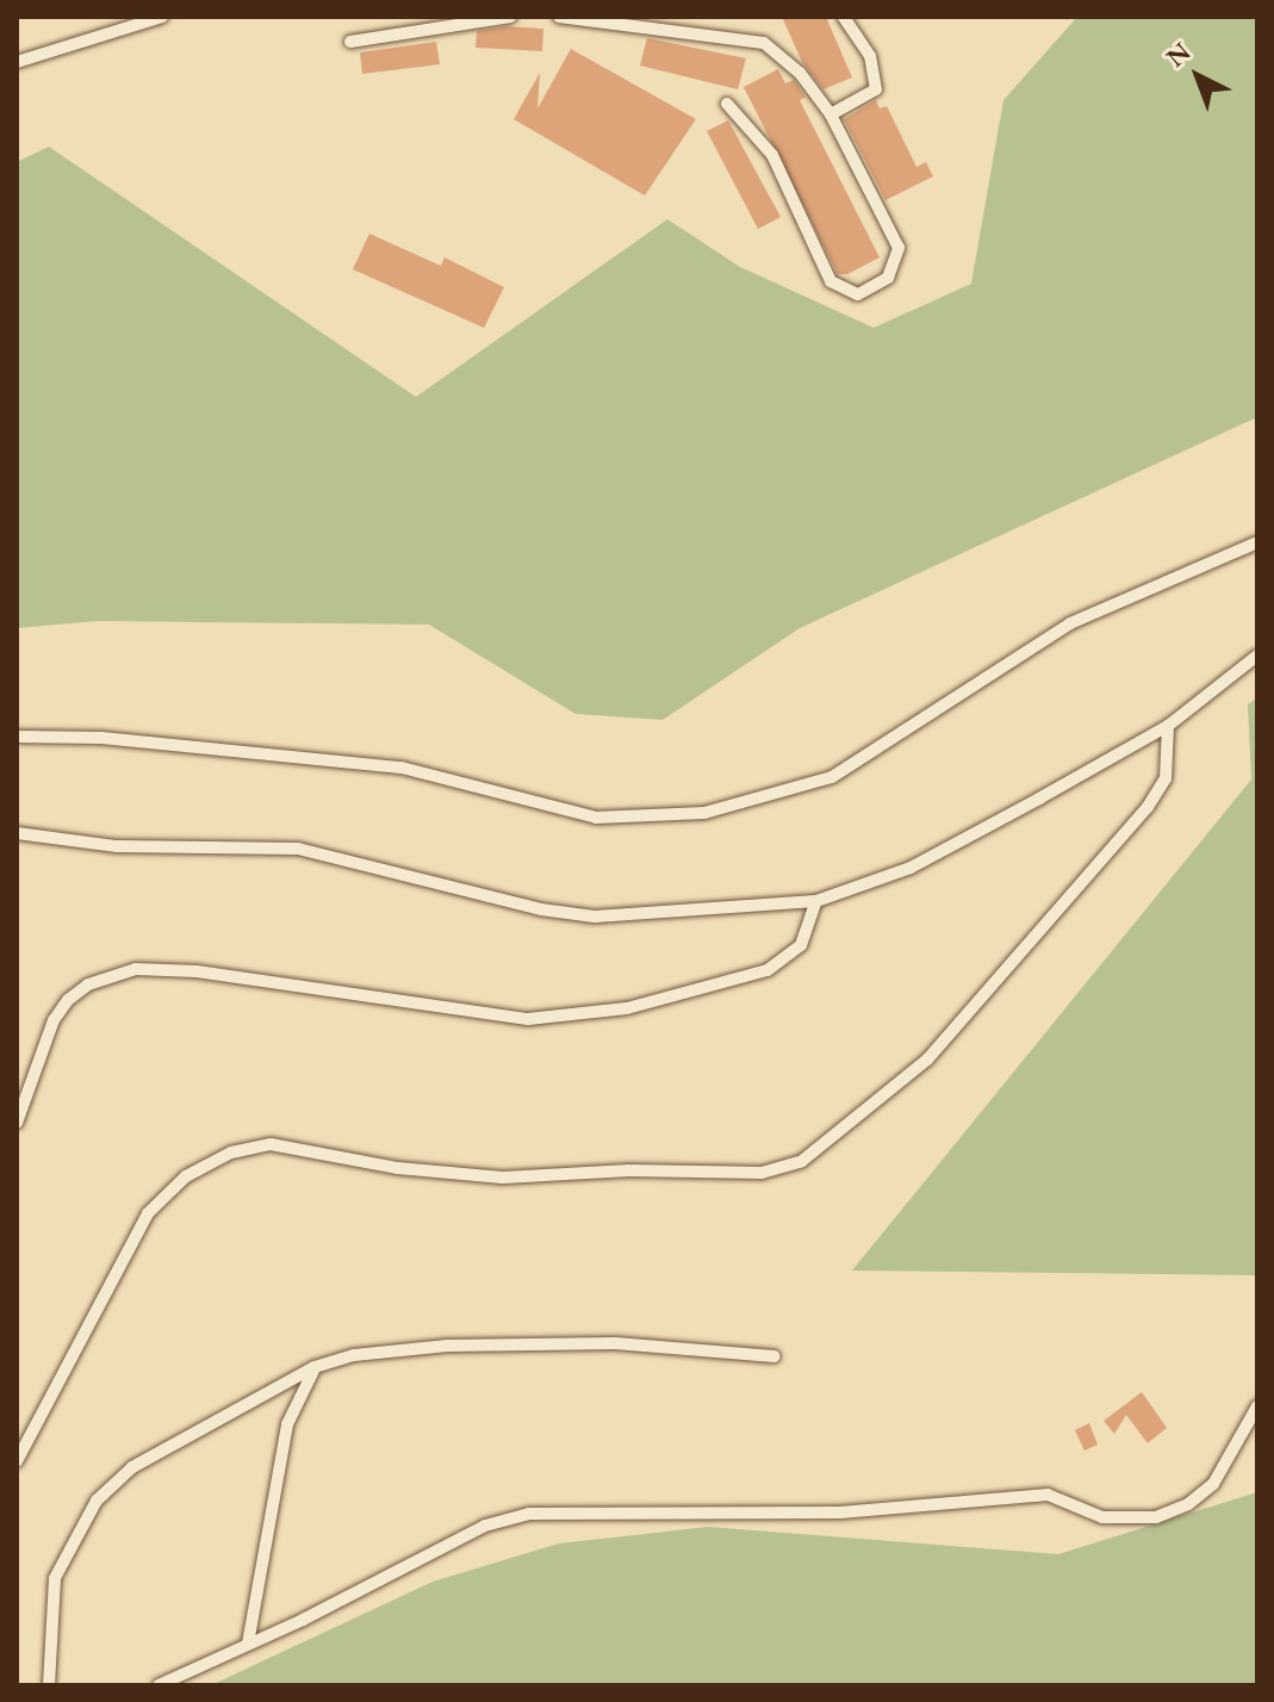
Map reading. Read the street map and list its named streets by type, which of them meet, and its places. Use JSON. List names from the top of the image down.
{
  "north": "top left"
}
